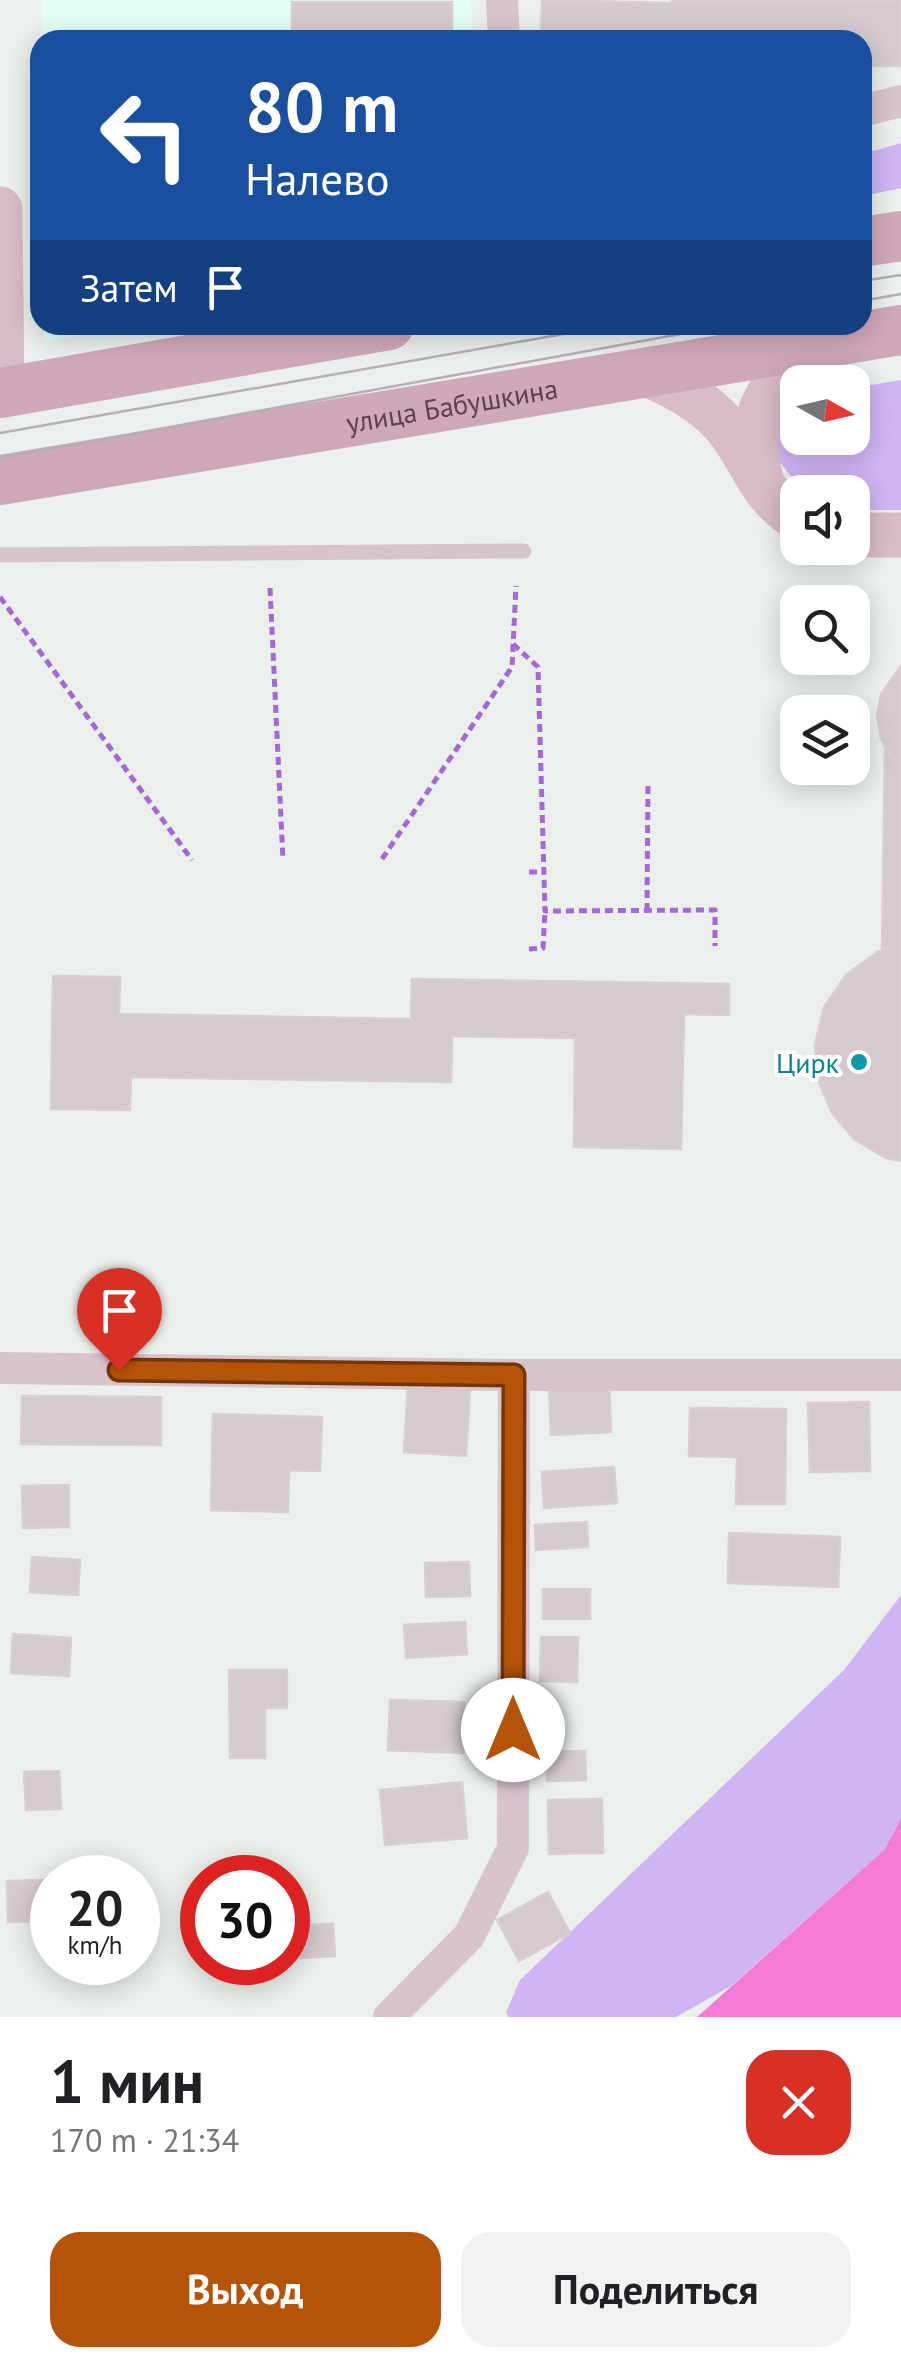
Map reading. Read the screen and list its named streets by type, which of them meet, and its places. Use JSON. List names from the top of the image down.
{
  "streets": {
    "main road": ["улица Бабушкина"]
  },
  "places": ["Цирк"],
  "north": "right",
  "page": {
    "turn": ["80 m", "Налево"],
    "then": "Затем",
    "speed": "20 km/h",
    "limit": "30",
    "heading": ["1 мин", "170 m · 21:34"],
    "buttons": ["Выход", "Поделиться"]
  }
}
